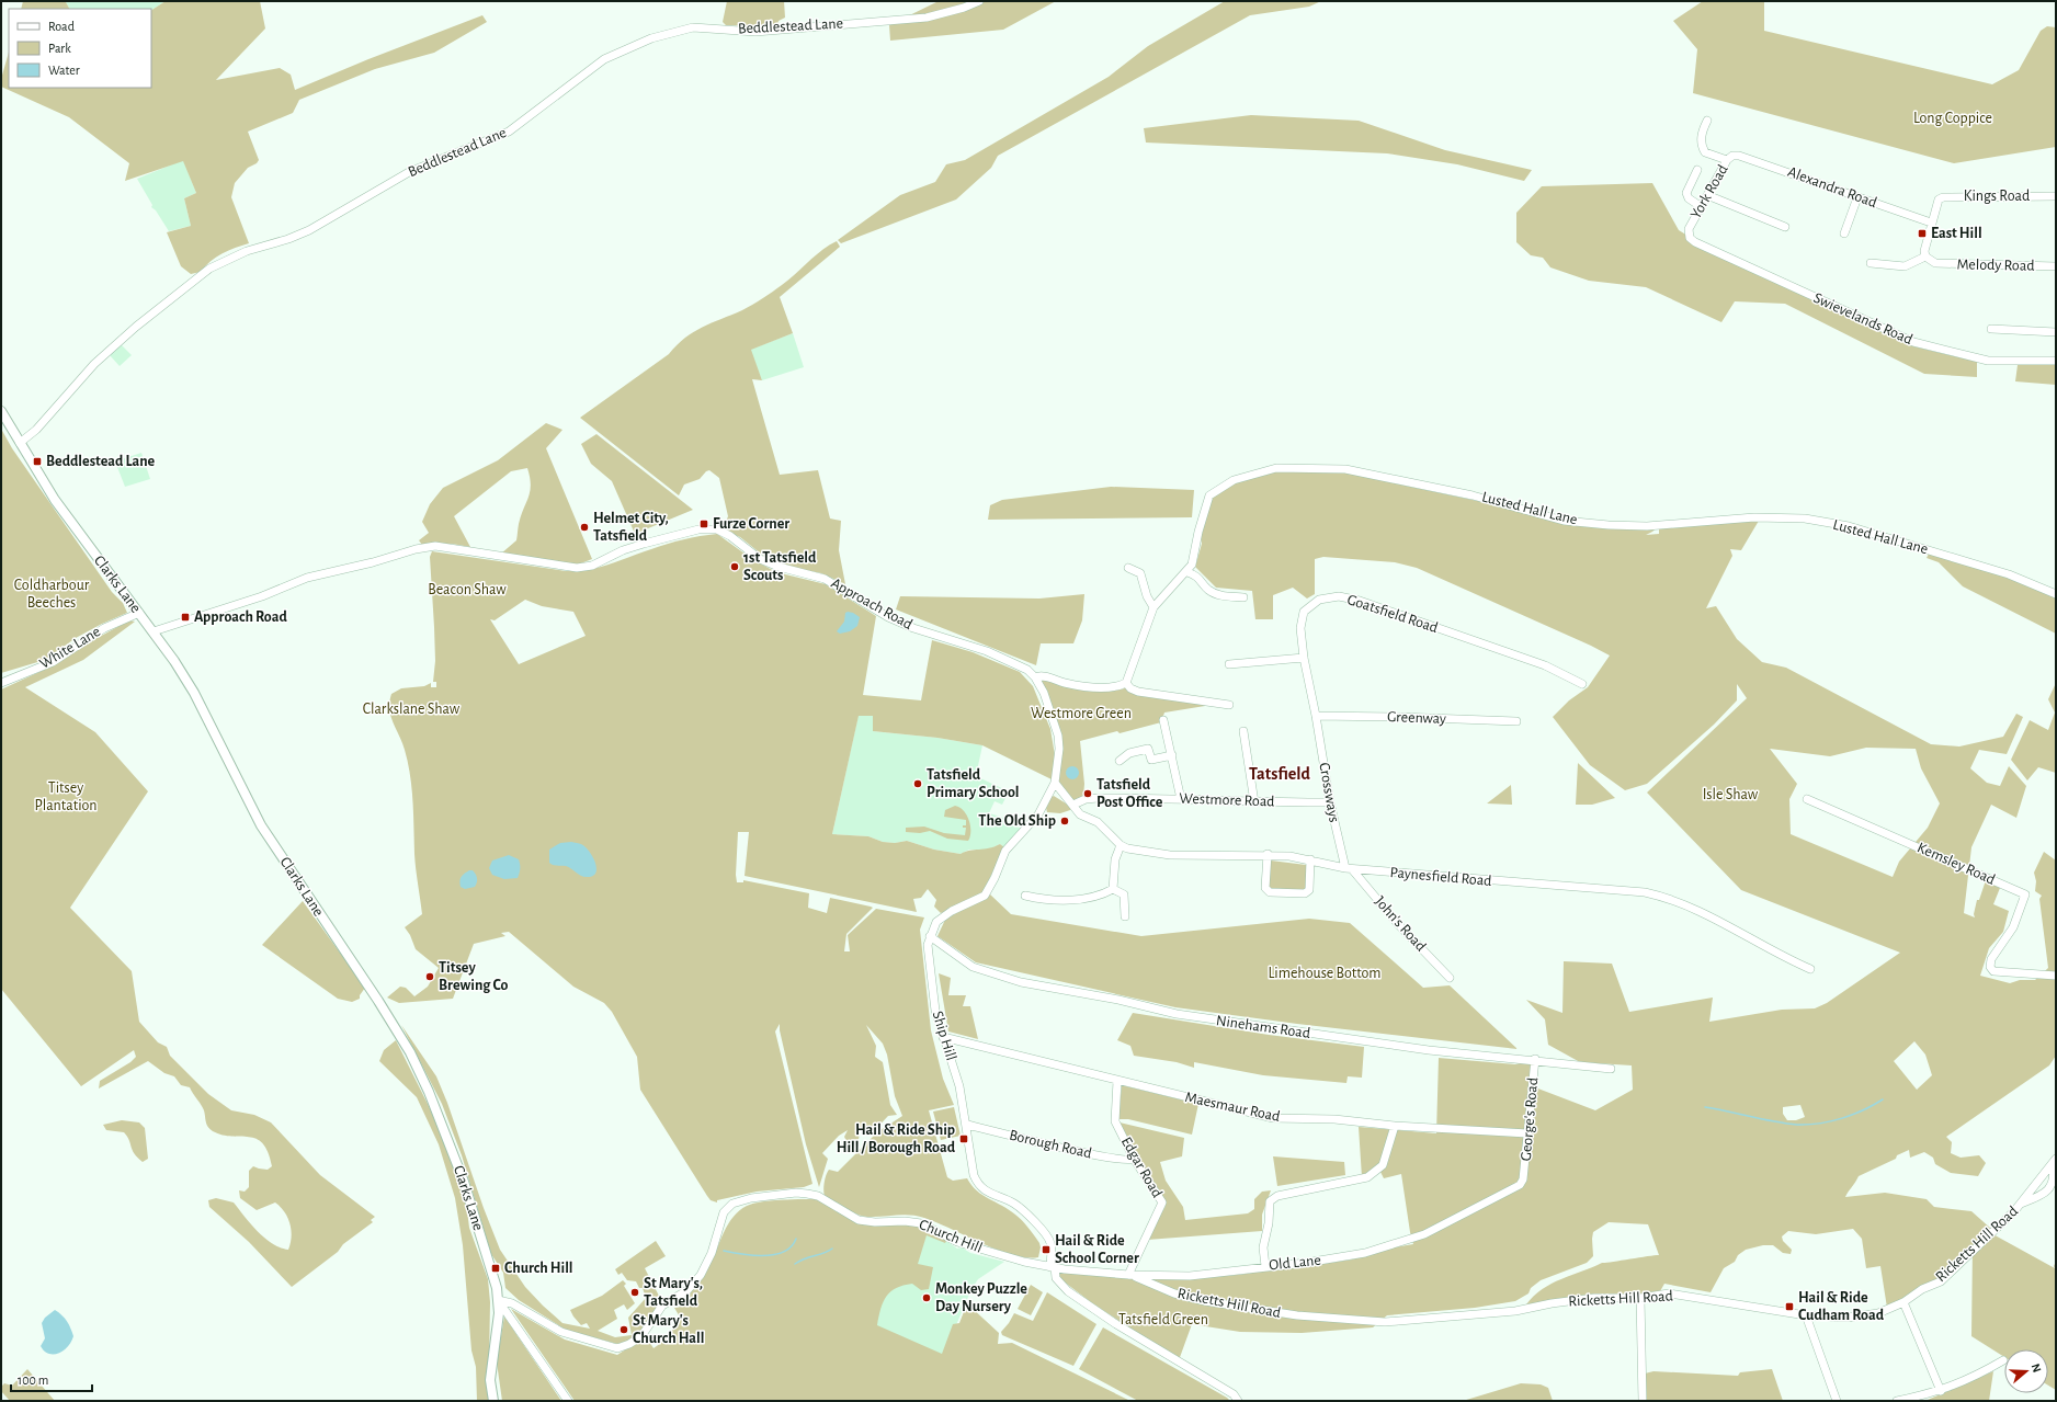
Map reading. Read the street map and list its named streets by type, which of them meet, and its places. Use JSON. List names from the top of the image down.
{
  "streets": {
    "main road": ["Clarks Lane"],
    "street": [
      "Beddlestead Lane",
      "Alexandra Road",
      "York Road",
      "Kings Road",
      "Melody Road",
      "Swievelands Road",
      "Lusted Hall Lane",
      "Approach Road",
      "Goatsfield Road",
      "White Lane",
      "Greenway",
      "Crossways",
      "Westmore Road",
      "Kemsley Road",
      "Paynesfield Road",
      "John's Road",
      "Ninehams Road",
      "Ship Hill",
      "Maesmaur Road",
      "George's Road",
      "Borough Road",
      "Edgar Road",
      "Church Hill",
      "Ricketts Hill Road",
      "Old Lane"
    ]
  },
  "crossings": [
    ["Beddlestead Lane", "Clarks Lane"],
    ["Alexandra Road", "York Road"],
    ["Alexandra Road", "Kings Road"],
    ["York Road", "Swievelands Road"],
    ["Clarks Lane", "Approach Road"],
    ["Clarks Lane", "White Lane"],
    ["Clarks Lane", "Church Hill"],
    ["Goatsfield Road", "Greenway"],
    ["Goatsfield Road", "Crossways"],
    ["Greenway", "Crossways"],
    ["Crossways", "Westmore Road"],
    ["Crossways", "Paynesfield Road"],
    ["Crossways", "John's Road"],
    ["Paynesfield Road", "John's Road"],
    ["Ninehams Road", "Ship Hill"],
    ["Ninehams Road", "George's Road"],
    ["Ship Hill", "Maesmaur Road"],
    ["Ship Hill", "Borough Road"],
    ["Ship Hill", "Church Hill"],
    ["Ship Hill", "Old Lane"],
    ["Maesmaur Road", "George's Road"],
    ["Maesmaur Road", "Edgar Road"],
    ["George's Road", "Old Lane"],
    ["Borough Road", "Edgar Road"],
    ["Edgar Road", "Ricketts Hill Road"],
    ["Edgar Road", "Old Lane"],
    ["Church Hill", "Old Lane"],
    ["Ricketts Hill Road", "Old Lane"]
  ],
  "districts": ["Tatsfield"],
  "parks": [
    "Long Coppice",
    "Coldharbour Beeches",
    "Beacon Shaw",
    "Clarkslane Shaw",
    "Westmore Green",
    "Titsey Plantation",
    "Isle Shaw",
    "Limehouse Bottom",
    "Tatsfield Green"
  ],
  "places": {
    "transit": [
      "East Hill",
      "Beddlestead Lane",
      "Furze Corner",
      "Approach Road",
      "Hail & Ride Ship Hill / Borough Road",
      "Hail & Ride School Corner",
      "Church Hill",
      "Hail & Ride Cudham Road"
    ],
    "other": [
      "Helmet City, Tatsfield",
      "1st Tatsfield Scouts",
      "Tatsfield Primary School",
      "Tatsfield Post Office",
      "The Old Ship",
      "Titsey Brewing Co",
      "St Mary's, Tatsfield",
      "Monkey Puzzle Day Nursery",
      "St Mary's Church Hall"
    ]
  },
  "legend": ["Road", "Park", "Water"],
  "scale_bar": "100 m",
  "north": "right"
}
